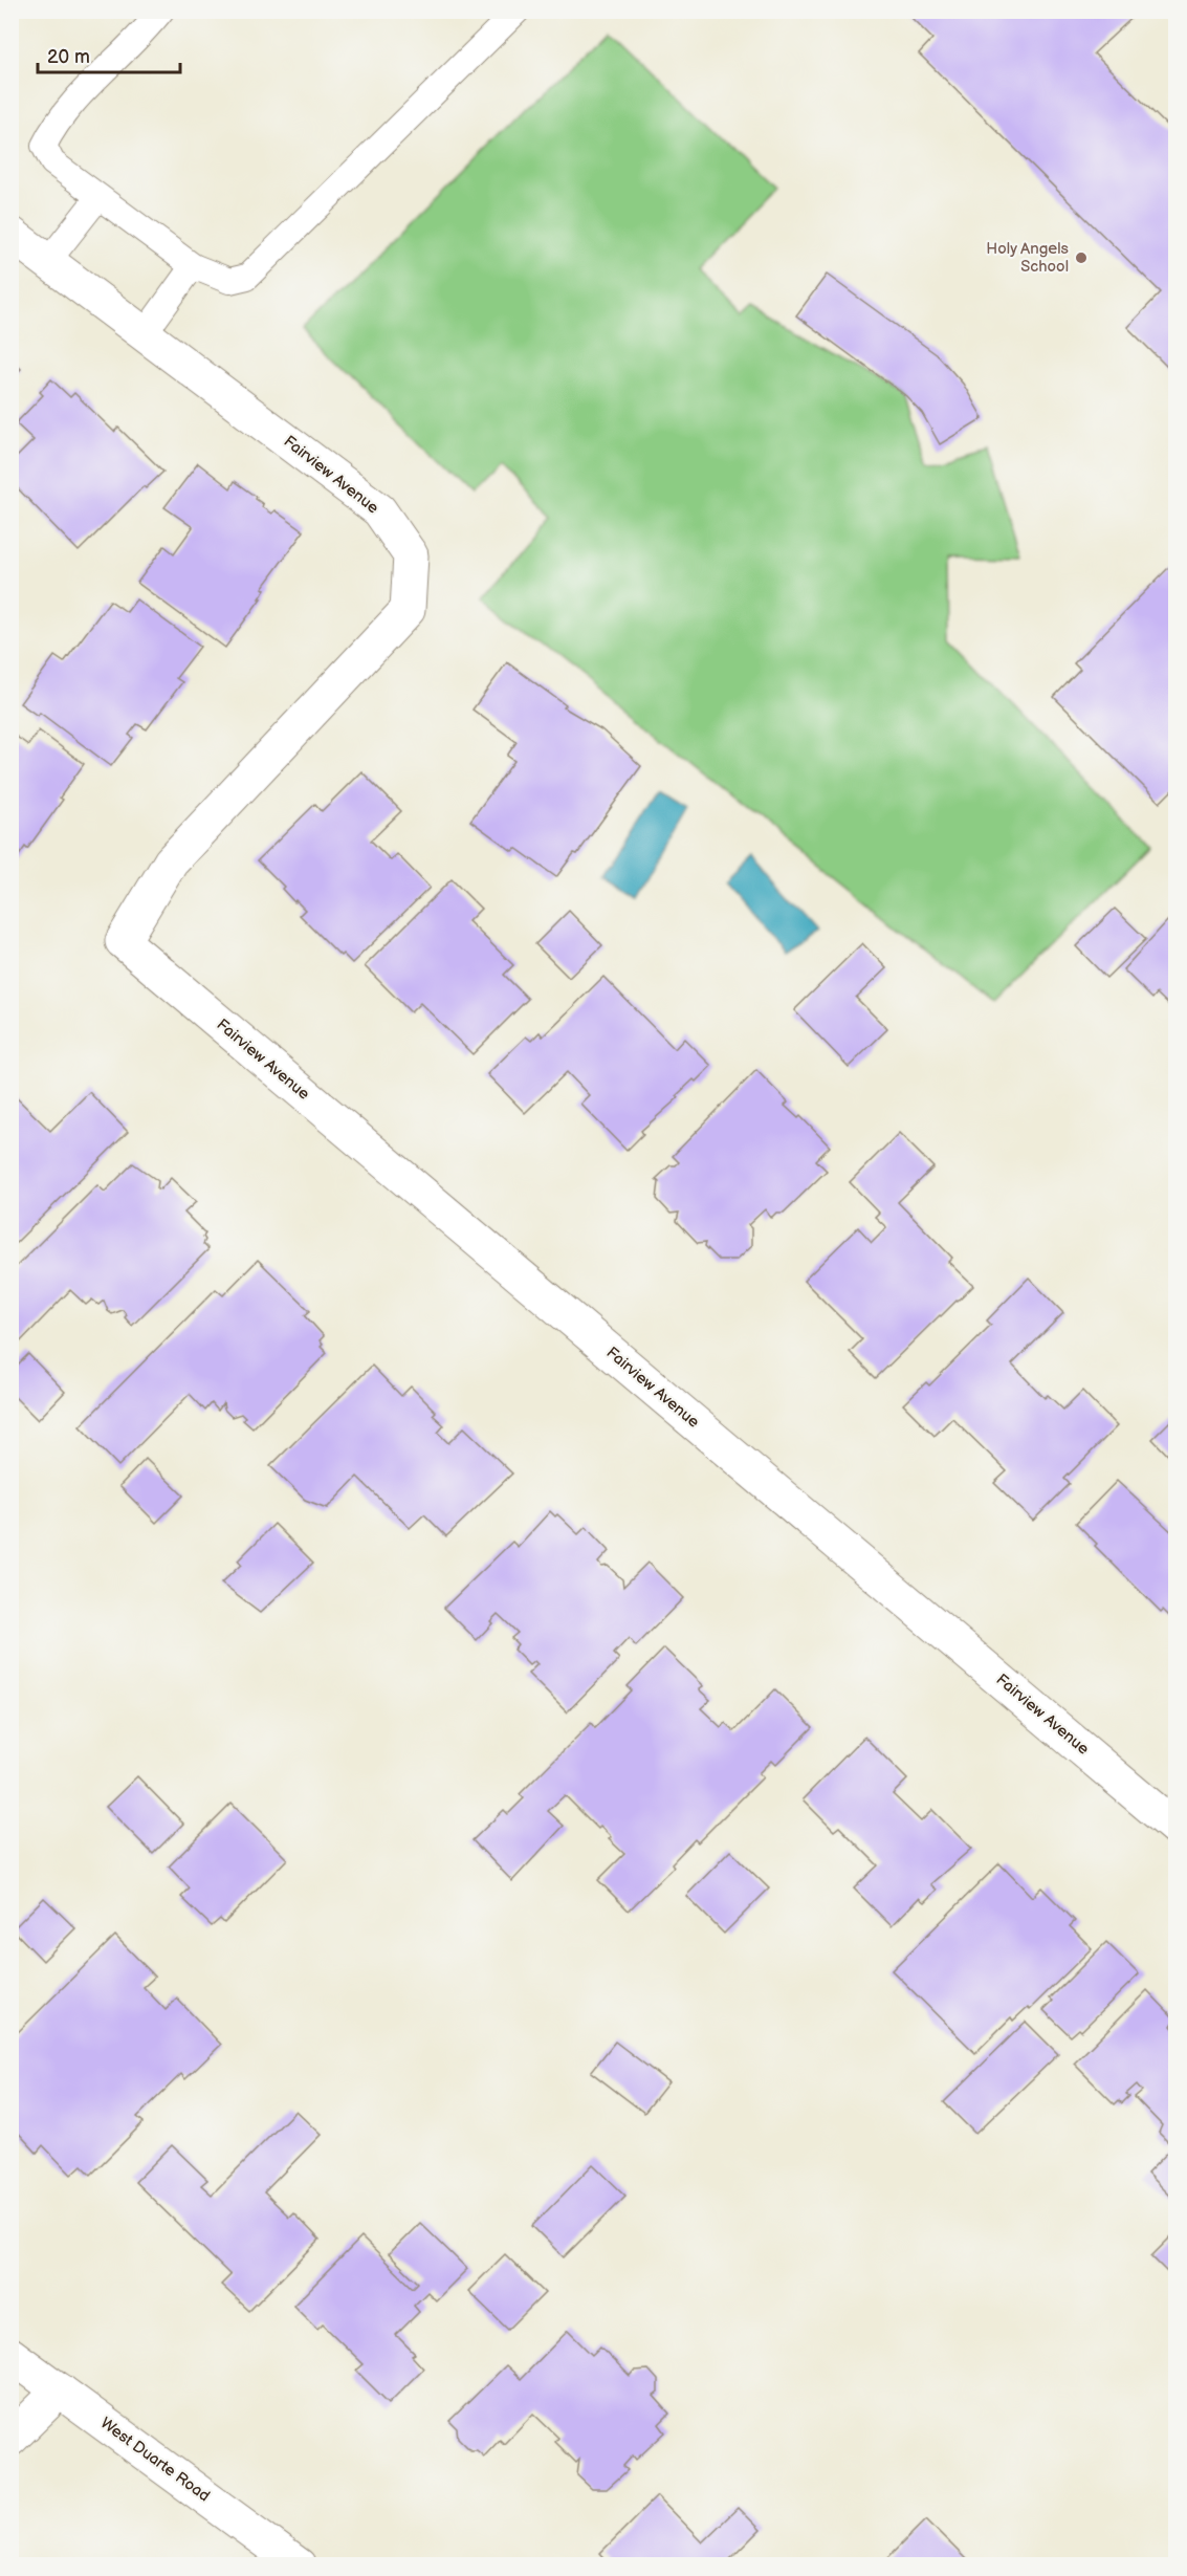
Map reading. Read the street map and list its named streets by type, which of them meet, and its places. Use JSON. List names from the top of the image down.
{
  "streets": {
    "street": ["Fairview Avenue", "West Duarte Road"]
  },
  "places": ["Holy Angels School"],
  "scale_bar": "20 m"
}
